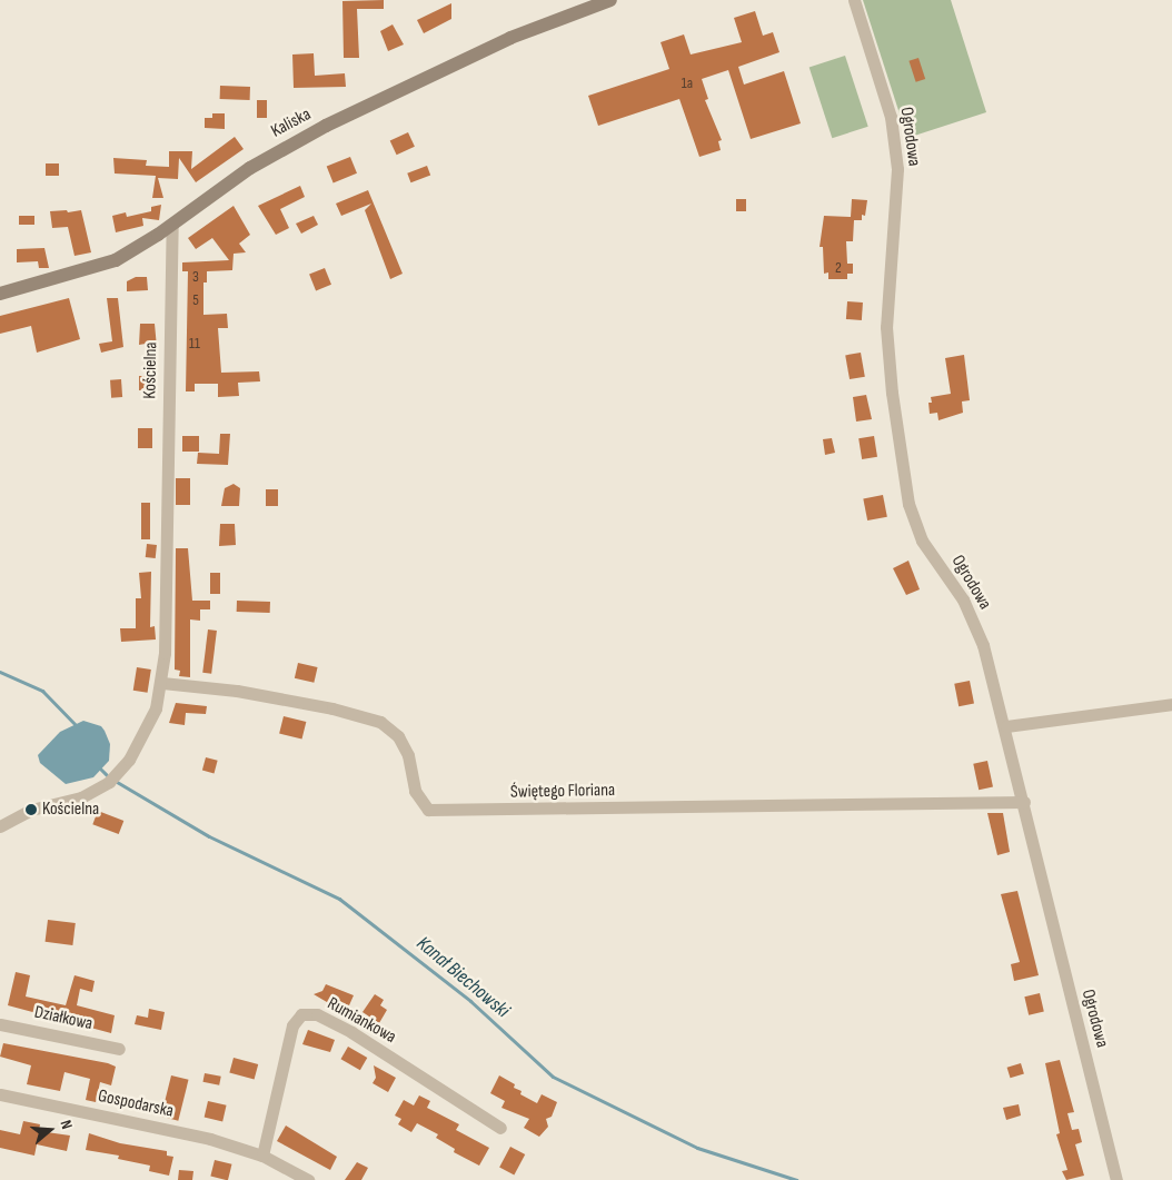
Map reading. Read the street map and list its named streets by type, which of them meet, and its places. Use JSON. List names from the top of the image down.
{
  "streets": {
    "main road": ["Kaliska"],
    "street": [
      "Ogrodowa",
      "Kościelna",
      "Świętego Floriana",
      "Działkowa",
      "Rumiankowa",
      "Gospodarska"
    ]
  },
  "crossings": [
    ["Kaliska", "Kościelna"],
    ["Ogrodowa", "Świętego Floriana"],
    ["Kościelna", "Świętego Floriana"],
    ["Rumiankowa", "Gospodarska"]
  ],
  "water": ["Kanał Biechowski"],
  "places": ["Kościelna"],
  "house_numbers": [
    "1a",
    "2",
    "3",
    "5",
    "11"
  ],
  "north": "right"
}
